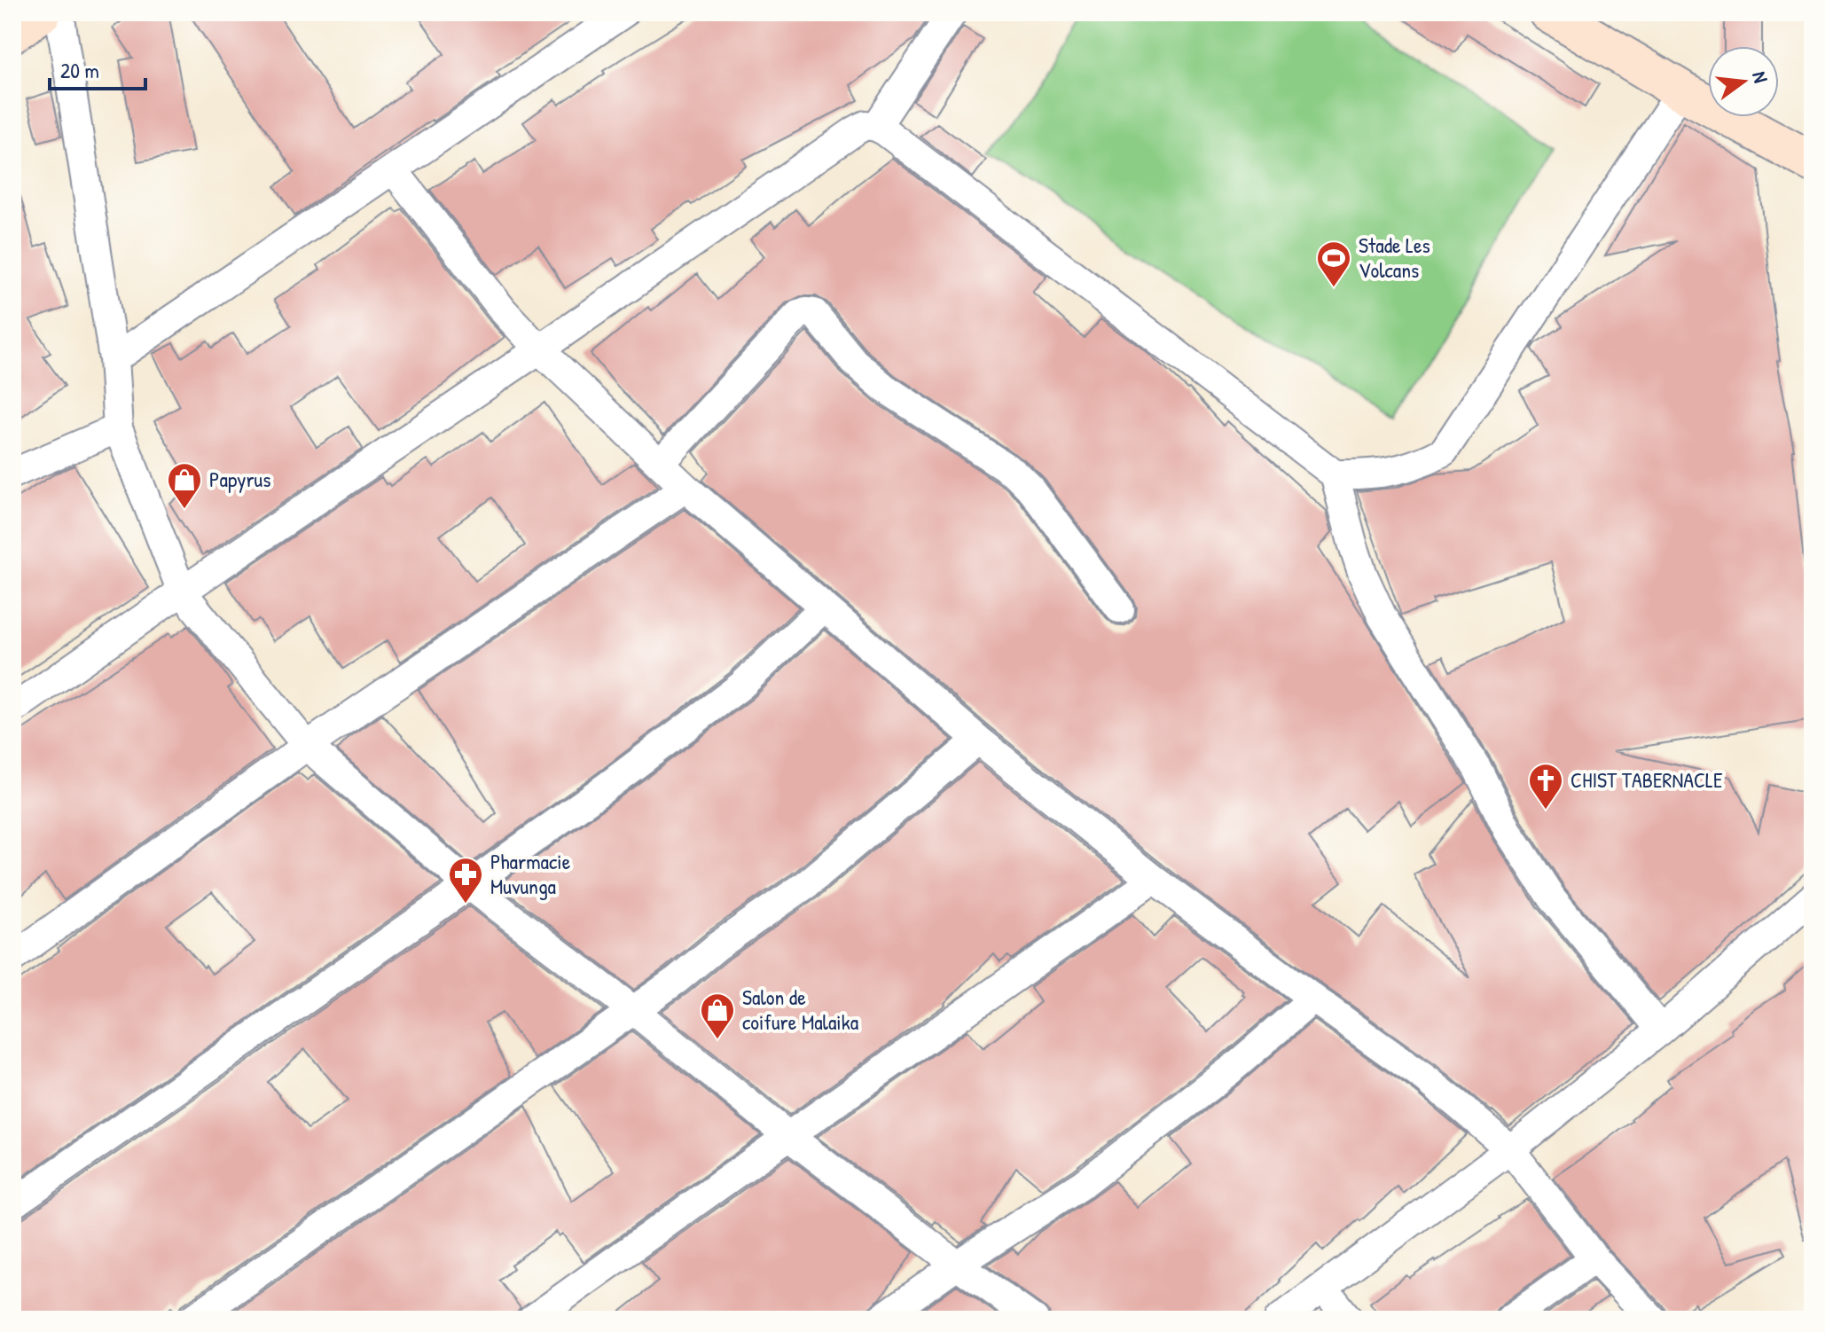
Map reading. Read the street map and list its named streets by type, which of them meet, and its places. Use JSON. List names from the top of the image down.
{
  "places": {
    "sports": ["Stade Les Volcans"],
    "shop": ["Papyrus", "Salon de coifure Malaika"],
    "church": ["CHIST TABERNACLE"],
    "pharmacy": ["Pharmacie Muvunga"]
  },
  "scale_bar": "20 m",
  "north": "right"
}
